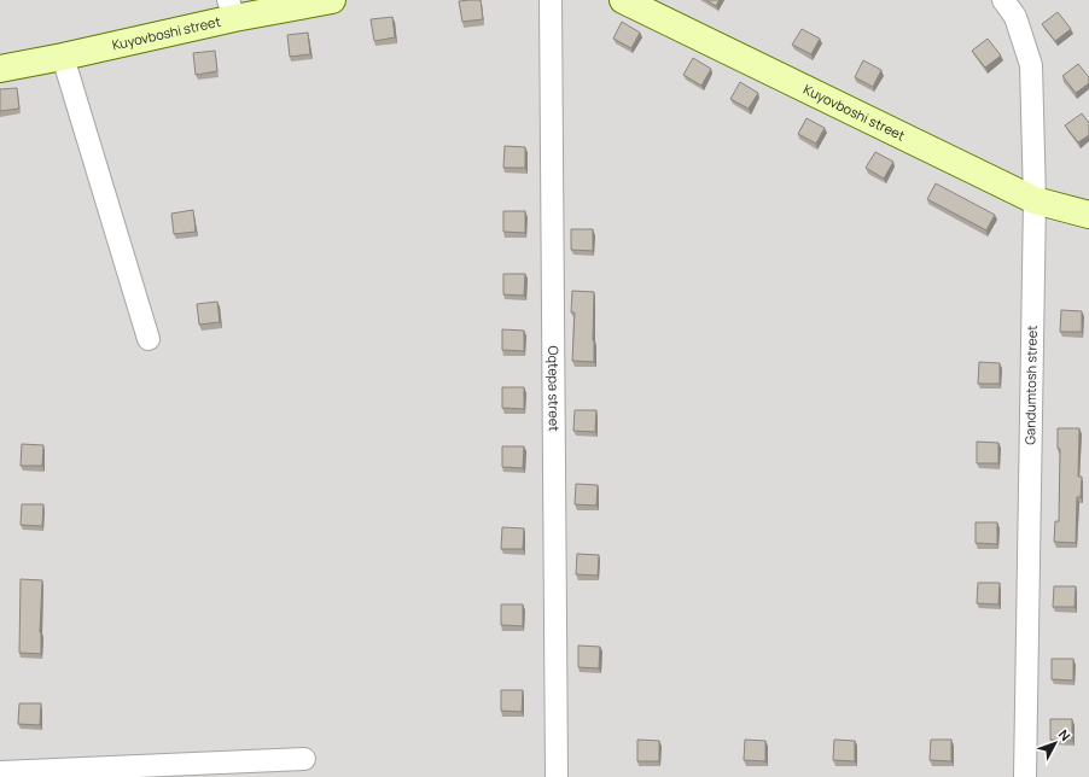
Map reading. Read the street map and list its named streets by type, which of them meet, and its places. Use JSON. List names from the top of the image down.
{
  "streets": {
    "main road": ["Kuyovboshi street"],
    "street": ["Gandumtosh street", "Oqtepa street"]
  },
  "crossings": [
    ["Kuyovboshi street", "Gandumtosh street"]
  ],
  "north": "top right"
}
